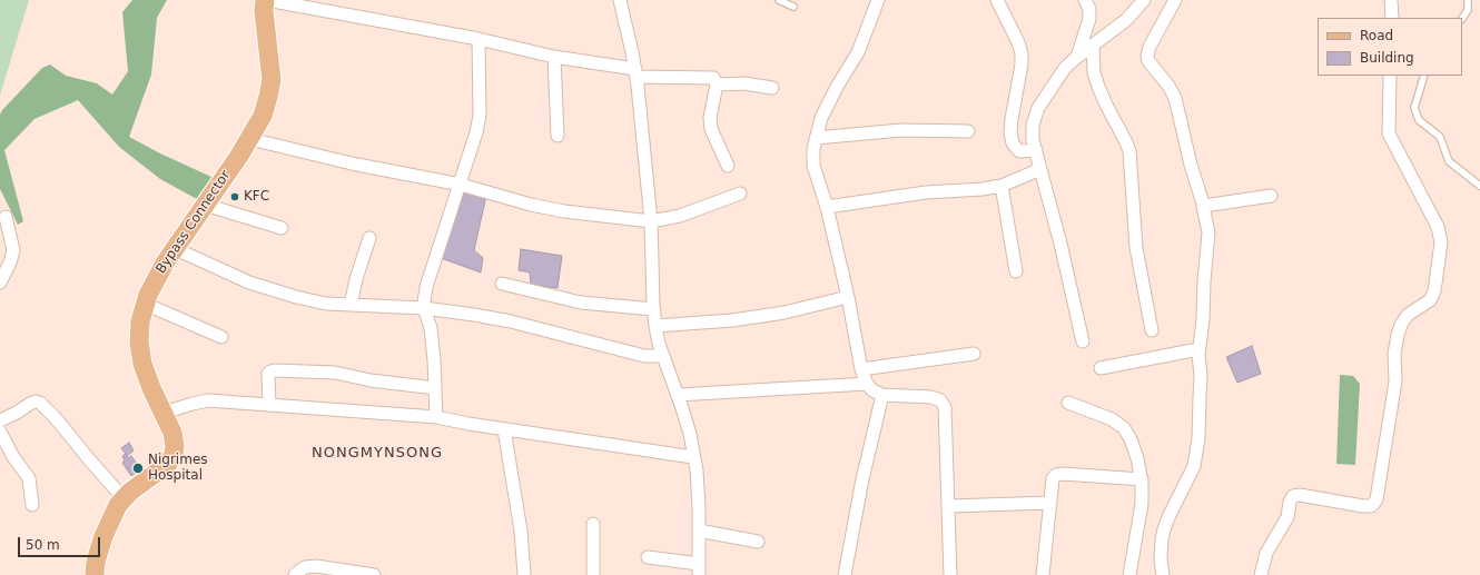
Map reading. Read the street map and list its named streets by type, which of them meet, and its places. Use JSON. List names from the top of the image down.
{
  "streets": {
    "main road": ["Bypass Connector"]
  },
  "districts": ["NONGMYNSONG"],
  "places": ["KFC", "Nigrimes Hospital"],
  "legend": ["Road", "Building"],
  "scale_bar": "50 m"
}
